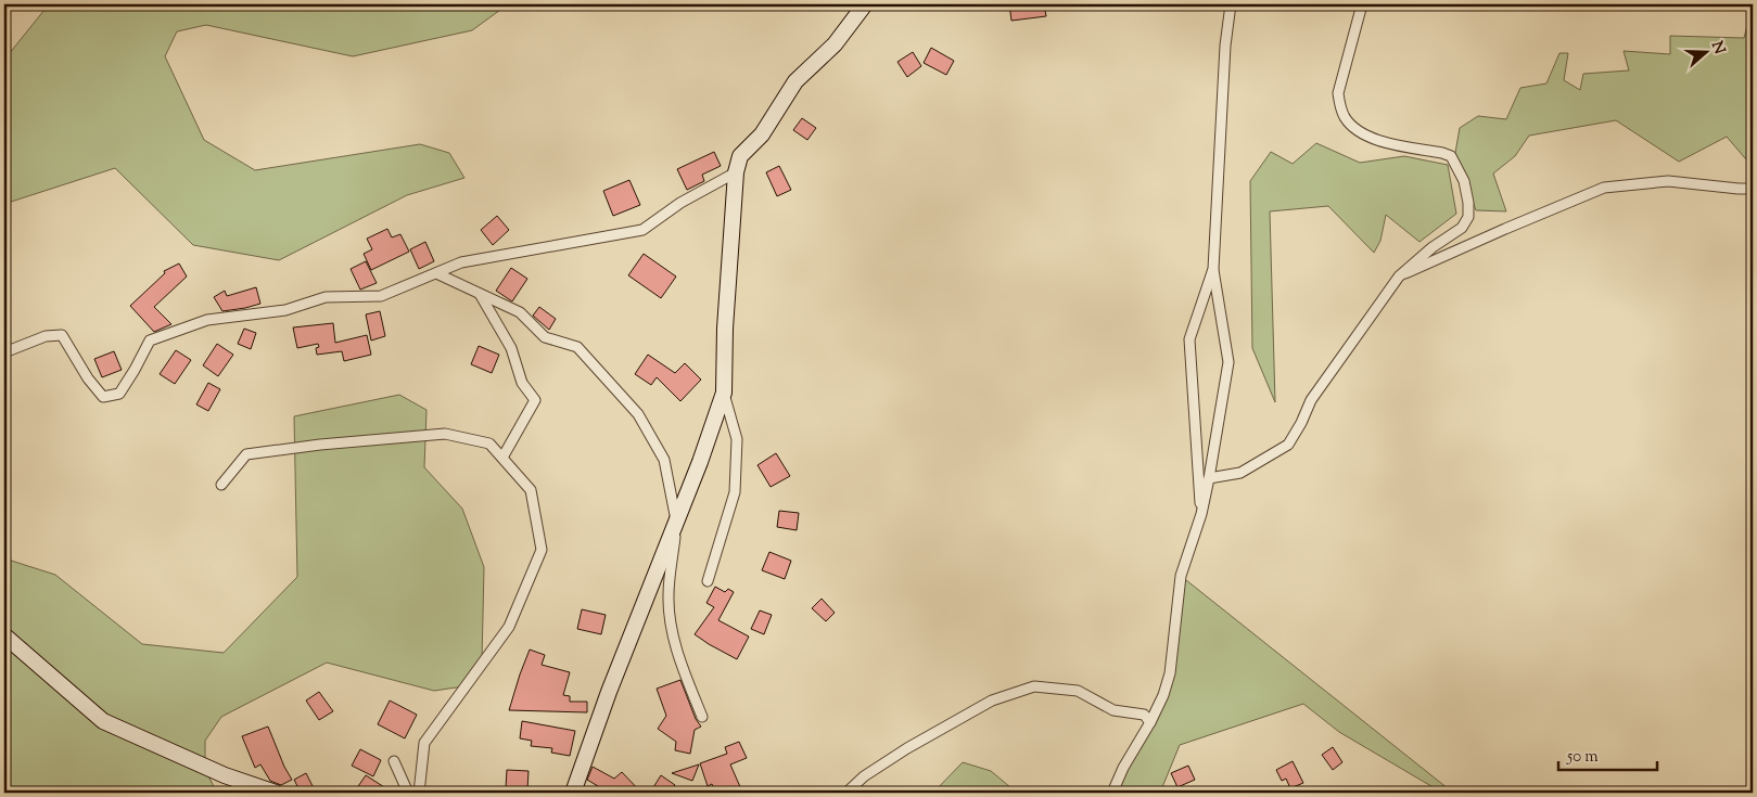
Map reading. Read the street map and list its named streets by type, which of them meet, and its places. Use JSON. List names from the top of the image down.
{
  "scale_bar": "50 m",
  "north": "right"
}
